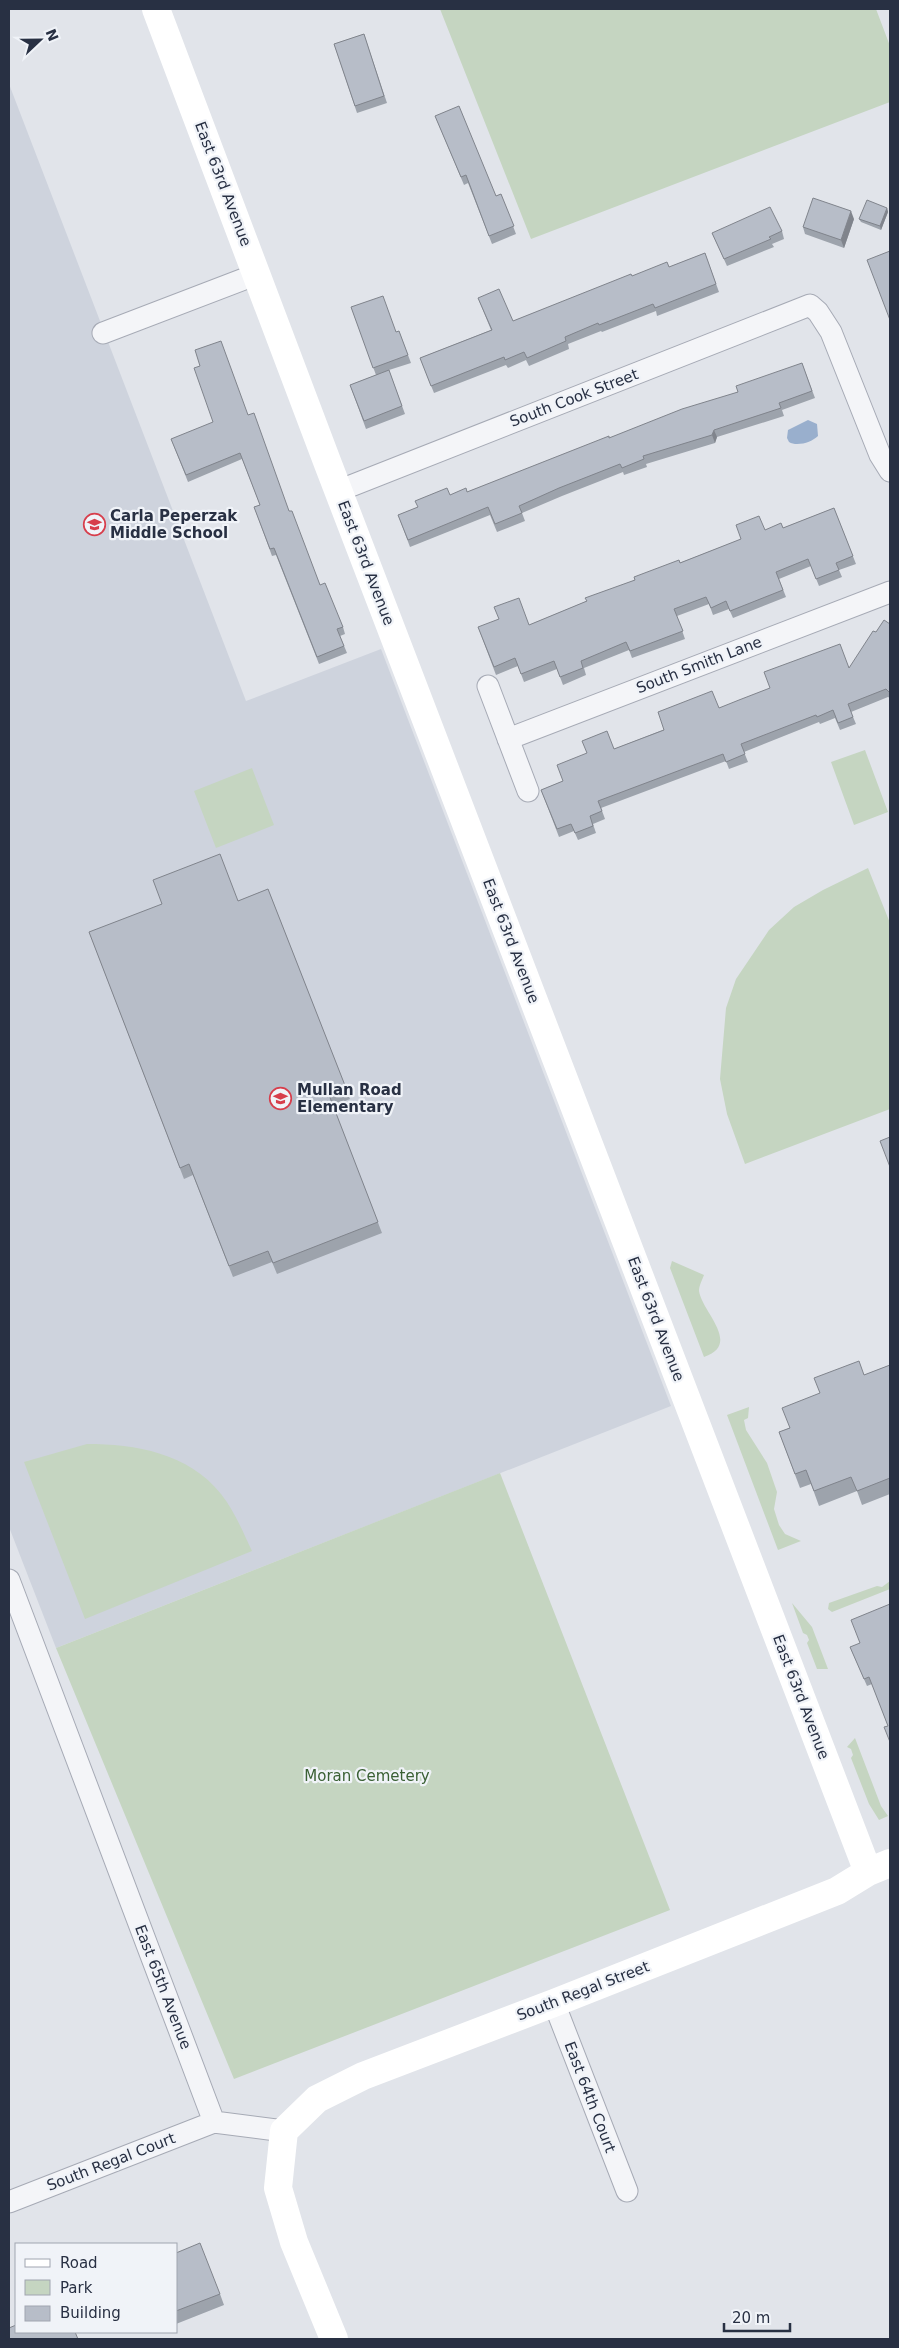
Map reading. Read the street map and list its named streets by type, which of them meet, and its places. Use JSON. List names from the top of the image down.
{
  "streets": {
    "street": [
      "East 63rd Avenue",
      "South Cook Street",
      "South Smith Lane",
      "East 65th Avenue",
      "South Regal Street",
      "East 64th Court",
      "South Regal Court"
    ]
  },
  "crossings": [
    ["East 63rd Avenue", "South Cook Street"],
    ["East 63rd Avenue", "South Regal Street"],
    ["East 65th Avenue", "South Regal Court"],
    ["South Regal Street", "East 64th Court"]
  ],
  "parks": ["Moran Cemetery"],
  "places": {
    "school or university": ["Carla Peperzak Middle School", "Mullan Road Elementary"]
  },
  "legend": ["Road", "Park", "Building"],
  "scale_bar": "20 m",
  "north": "right"
}
